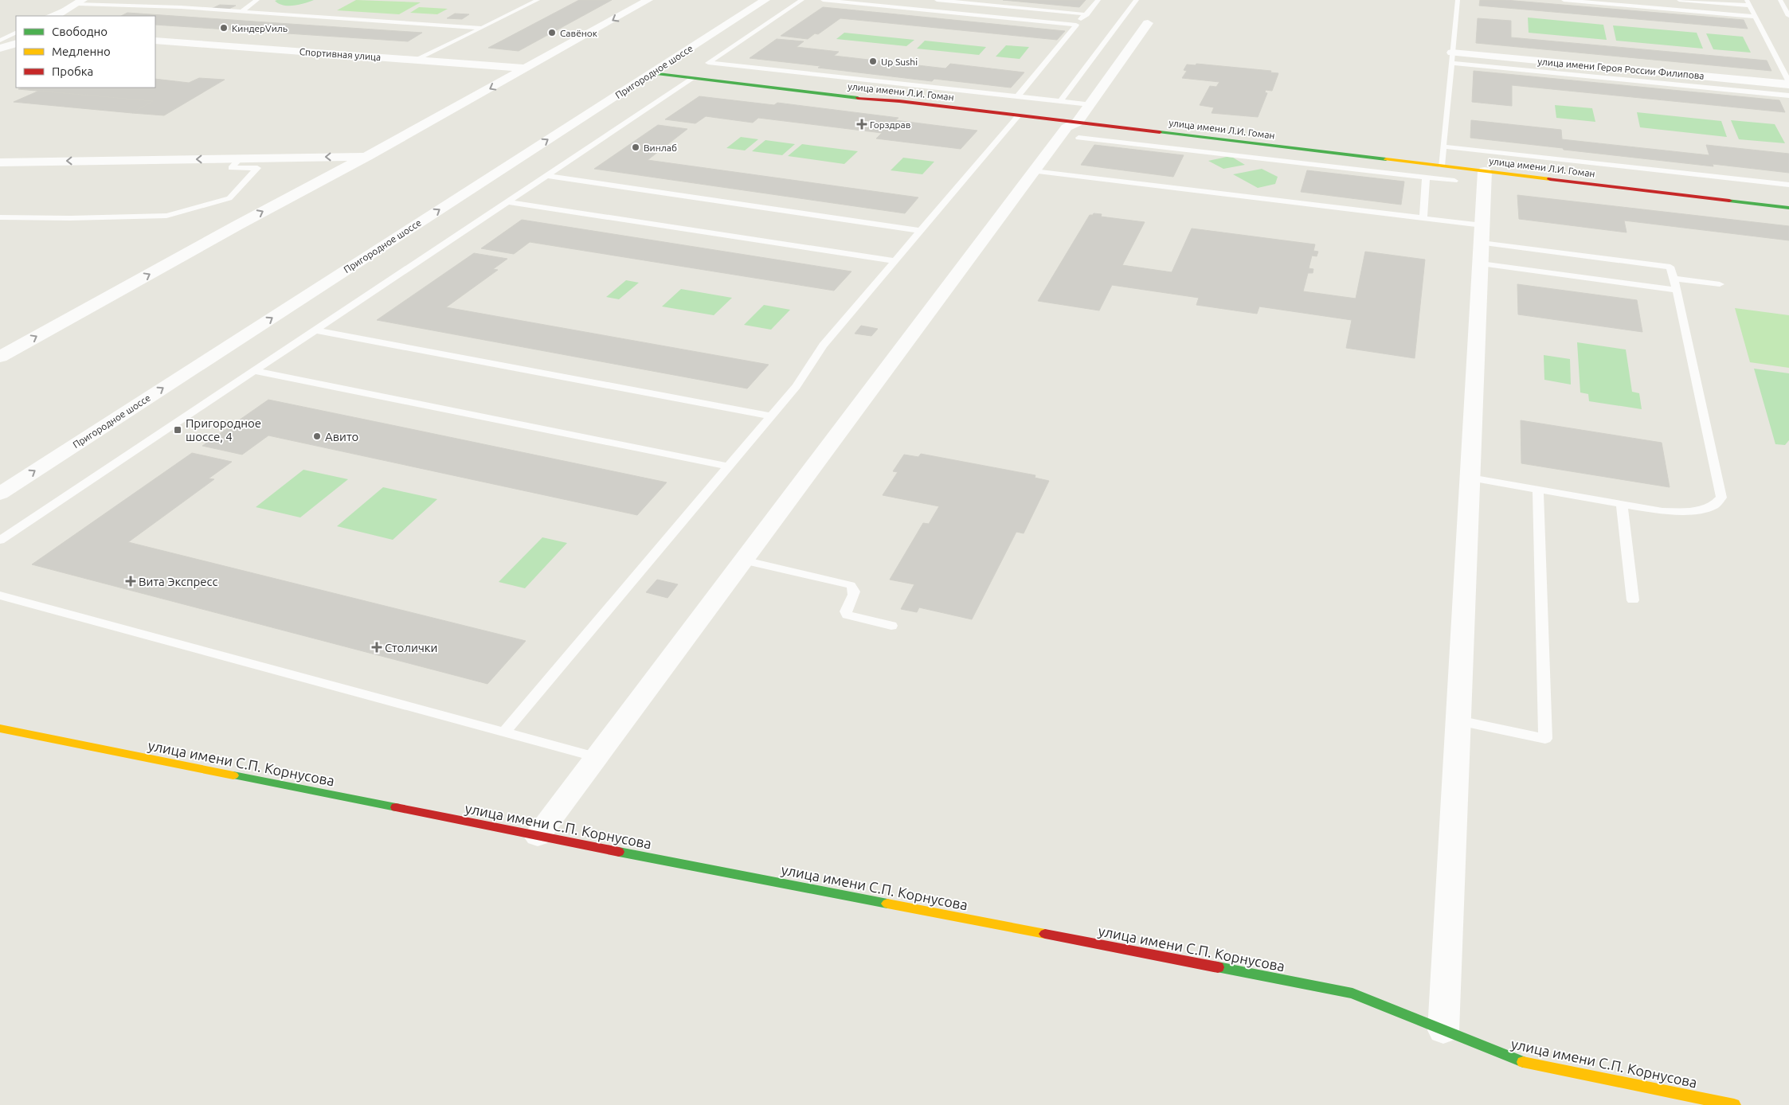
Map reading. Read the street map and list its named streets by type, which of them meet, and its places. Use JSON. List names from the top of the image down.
{
  "streets": {
    "street": [
      "Спортивная улица",
      "улица имени Героя России Филипова",
      "Пригородное шоссе",
      "улица имени Л.И. Гоман",
      "улица имени С.П. Корнусова"
    ]
  },
  "crossings": [
    ["Пригородное шоссе", "улица имени Л.И. Гоман"]
  ],
  "places": {
    "other": [
      "КиндерVиль",
      "Савёнок",
      "Up Sushi",
      "Винлаб",
      "Авито"
    ],
    "health": ["Горздрав", "Вита Экспресс", "Столички"],
    "transit": ["Пригородное шоссе, 4"]
  },
  "legend": ["Свободно", "Медленно", "Пробка"]
}
